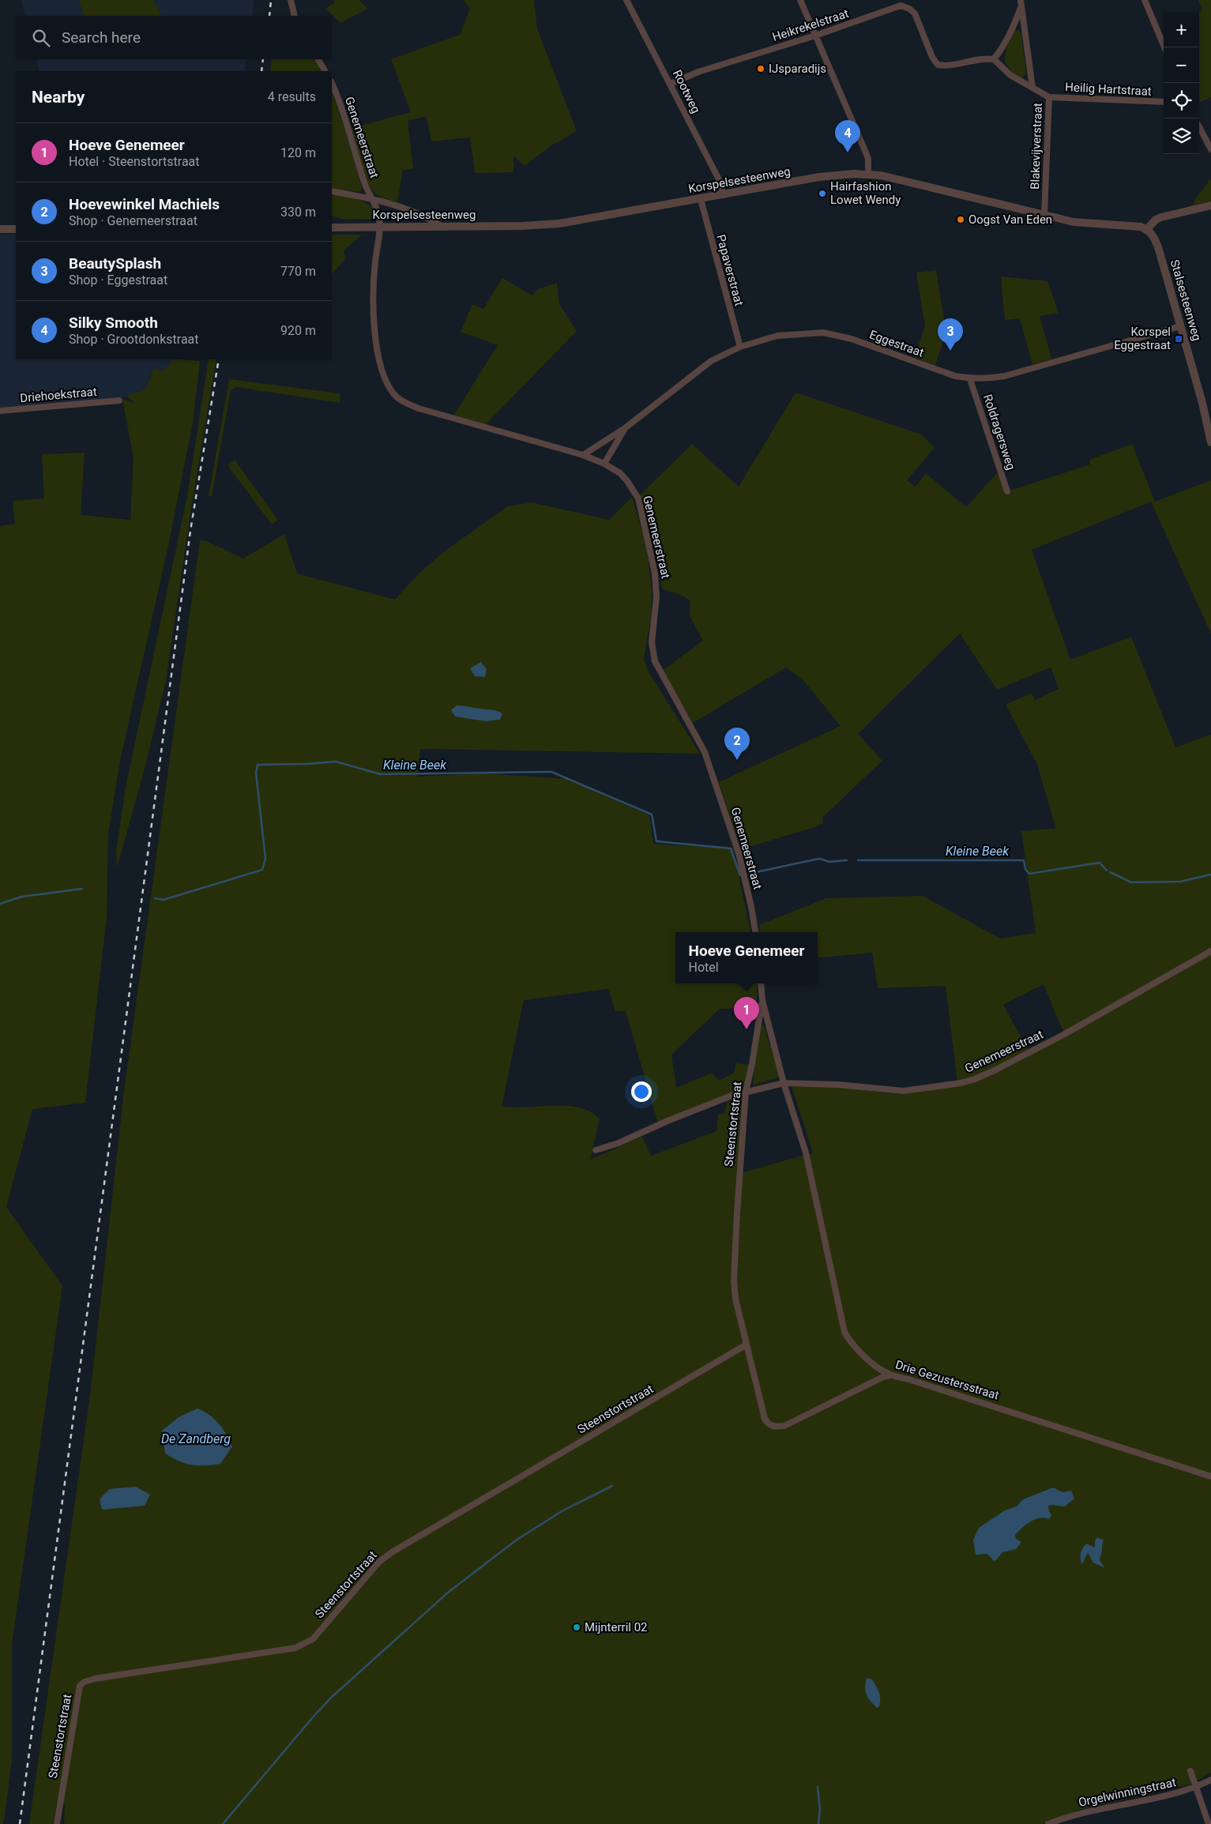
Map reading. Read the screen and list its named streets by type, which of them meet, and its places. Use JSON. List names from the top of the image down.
{
  "streets": {
    "street": [
      "Heikrekelstraat",
      "Heilig Hartstraat",
      "Rootweg",
      "Genemeerstraat",
      "Blakevijverstraat",
      "Korspelsesteenweg",
      "Papaverstraat",
      "Stalsesteenweg",
      "Eggestraat",
      "Driehoekstraat",
      "Roldragersweg",
      "Steenstortstraat",
      "Drie Gezustersstraat",
      "Orgelwinningstraat"
    ]
  },
  "crossings": [
    ["Heikrekelstraat", "Rootweg"],
    ["Heikrekelstraat", "Blakevijverstraat"],
    ["Heilig Hartstraat", "Blakevijverstraat"],
    ["Rootweg", "Korspelsesteenweg"],
    ["Genemeerstraat", "Korspelsesteenweg"],
    ["Genemeerstraat", "Eggestraat"],
    ["Genemeerstraat", "Steenstortstraat"],
    ["Genemeerstraat", "Drie Gezustersstraat"],
    ["Blakevijverstraat", "Korspelsesteenweg"],
    ["Korspelsesteenweg", "Papaverstraat"],
    ["Korspelsesteenweg", "Stalsesteenweg"],
    ["Papaverstraat", "Eggestraat"],
    ["Stalsesteenweg", "Eggestraat"],
    ["Eggestraat", "Roldragersweg"],
    ["Steenstortstraat", "Drie Gezustersstraat"]
  ],
  "water": ["Kleine Beek", "De Zandberg"],
  "places": {
    "other": [
      "IJsparadijs",
      "Hairfashion Lowet Wendy",
      "Oogst Van Eden",
      "Mijnterril 02"
    ],
    "transit": ["Korspel Eggestraat"]
  },
  "page": {
    "map_buttons": ["+", "−"],
    "search": "Search here",
    "heading": ["Nearby", "4 results"],
    "pins": [
      "4",
      "3",
      "2",
      "1"
    ],
    "list": [
      {
        "mark": "1",
        "name": "Hoeve Genemeer",
        "note": "Hotel · Steenstortstraat",
        "value": "120 m"
      },
      {
        "mark": "2",
        "name": "Hoevewinkel Machiels",
        "note": "Shop · Genemeerstraat",
        "value": "330 m"
      },
      {
        "mark": "3",
        "name": "BeautySplash",
        "note": "Shop · Eggestraat",
        "value": "770 m"
      },
      {
        "mark": "4",
        "name": "Silky Smooth",
        "note": "Shop · Grootdonkstraat",
        "value": "920 m"
      }
    ],
    "popup": ["Hoeve Genemeer", "Hotel"]
  }
}
